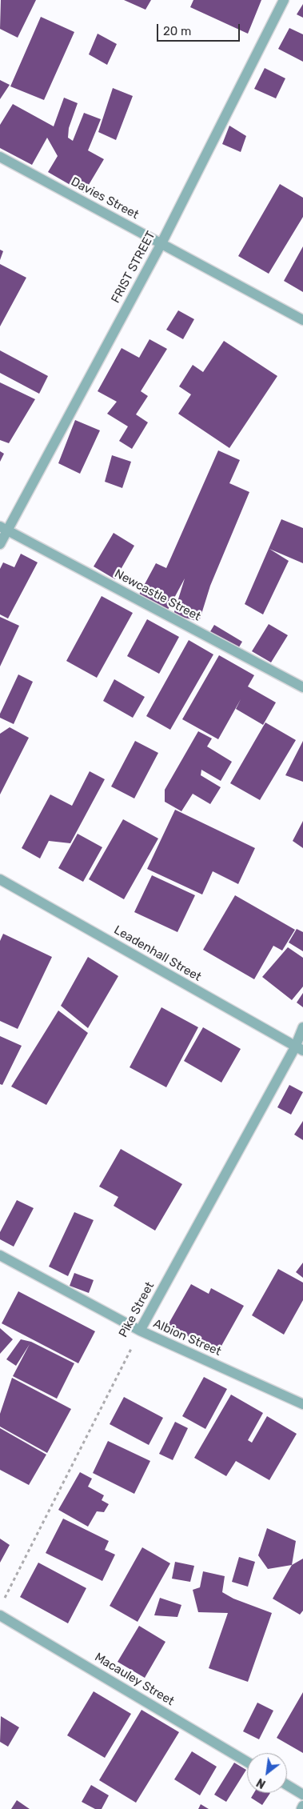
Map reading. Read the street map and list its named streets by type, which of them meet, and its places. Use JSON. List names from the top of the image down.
{
  "streets": {
    "street": [
      "Davies Street",
      "FRIST STREET",
      "Newcastle Street",
      "Leadenhall Street",
      "Pike Street",
      "Albion Street",
      "Macauley Street"
    ]
  },
  "crossings": [
    ["Davies Street", "FRIST STREET"],
    ["FRIST STREET", "Newcastle Street"],
    ["Leadenhall Street", "Pike Street"],
    ["Pike Street", "Albion Street"]
  ],
  "scale_bar": "20 m",
  "north": "bottom left"
}
